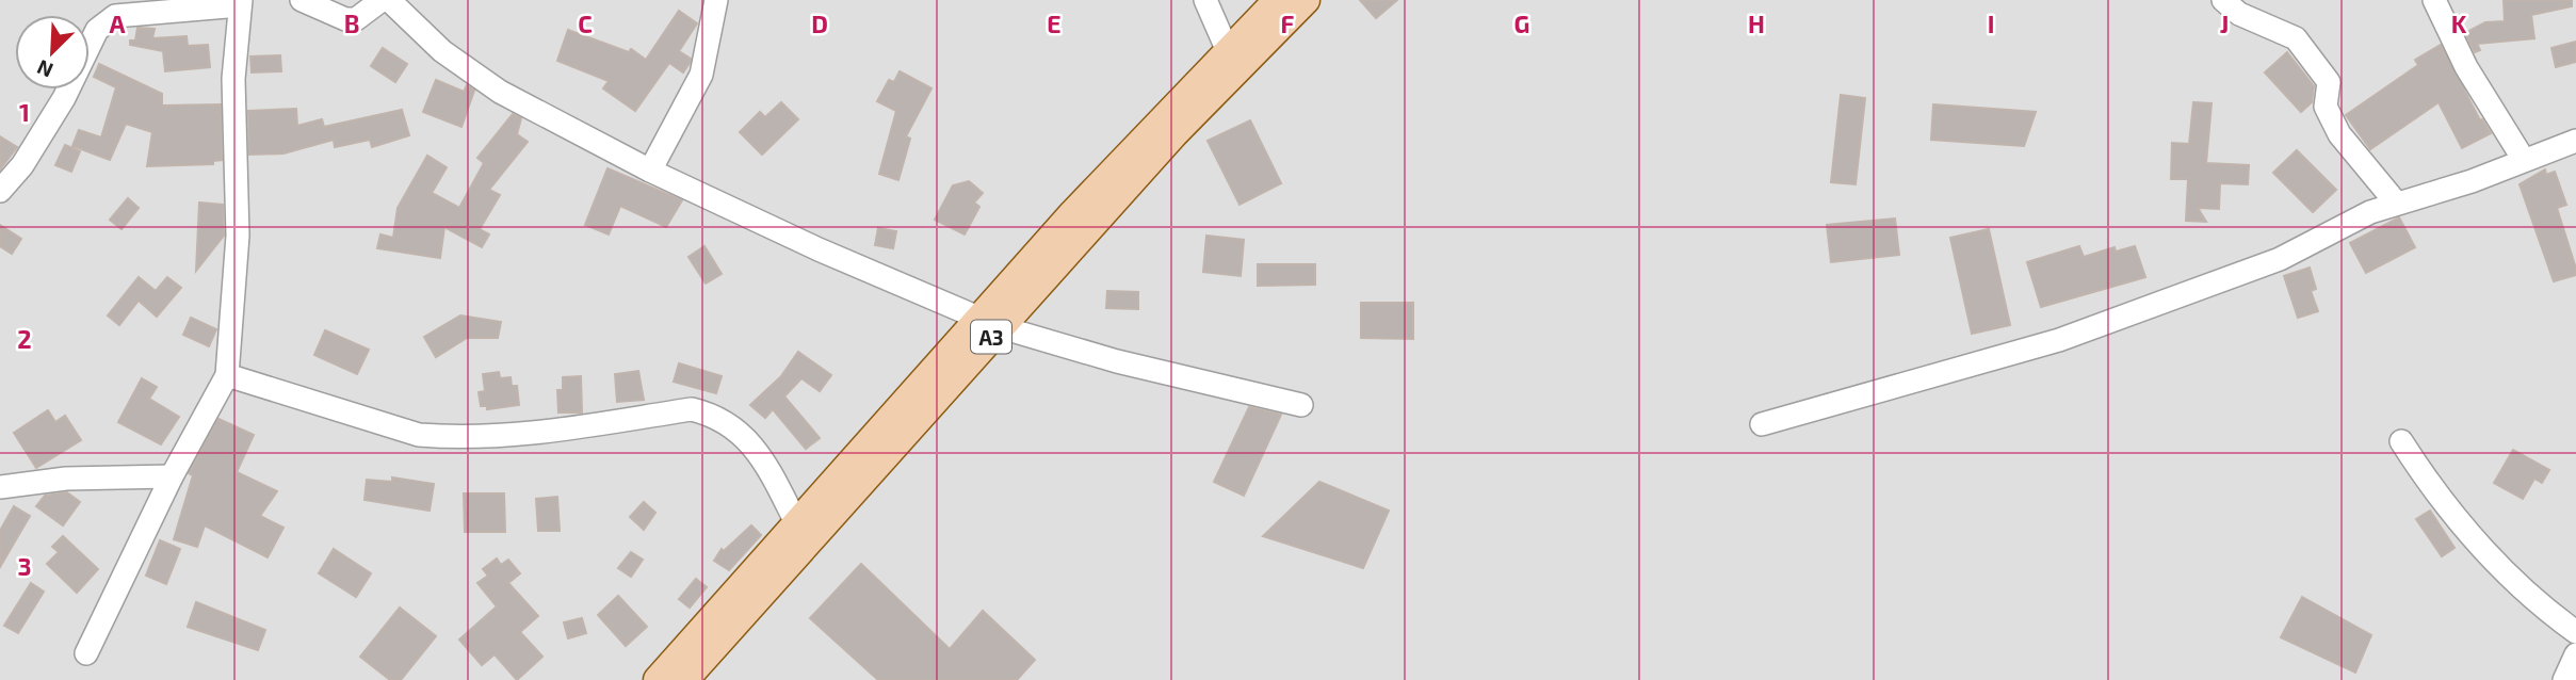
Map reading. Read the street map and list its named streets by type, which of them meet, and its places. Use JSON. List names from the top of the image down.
{
  "streets": {
    "main road": ["A3"]
  },
  "north": "bottom left",
  "grid": {
    "columns": [
      "A",
      "B",
      "C",
      "D",
      "E",
      "F",
      "G",
      "H",
      "I",
      "J",
      "K"
    ],
    "rows": ["1", "2", "3"]
  }
}
